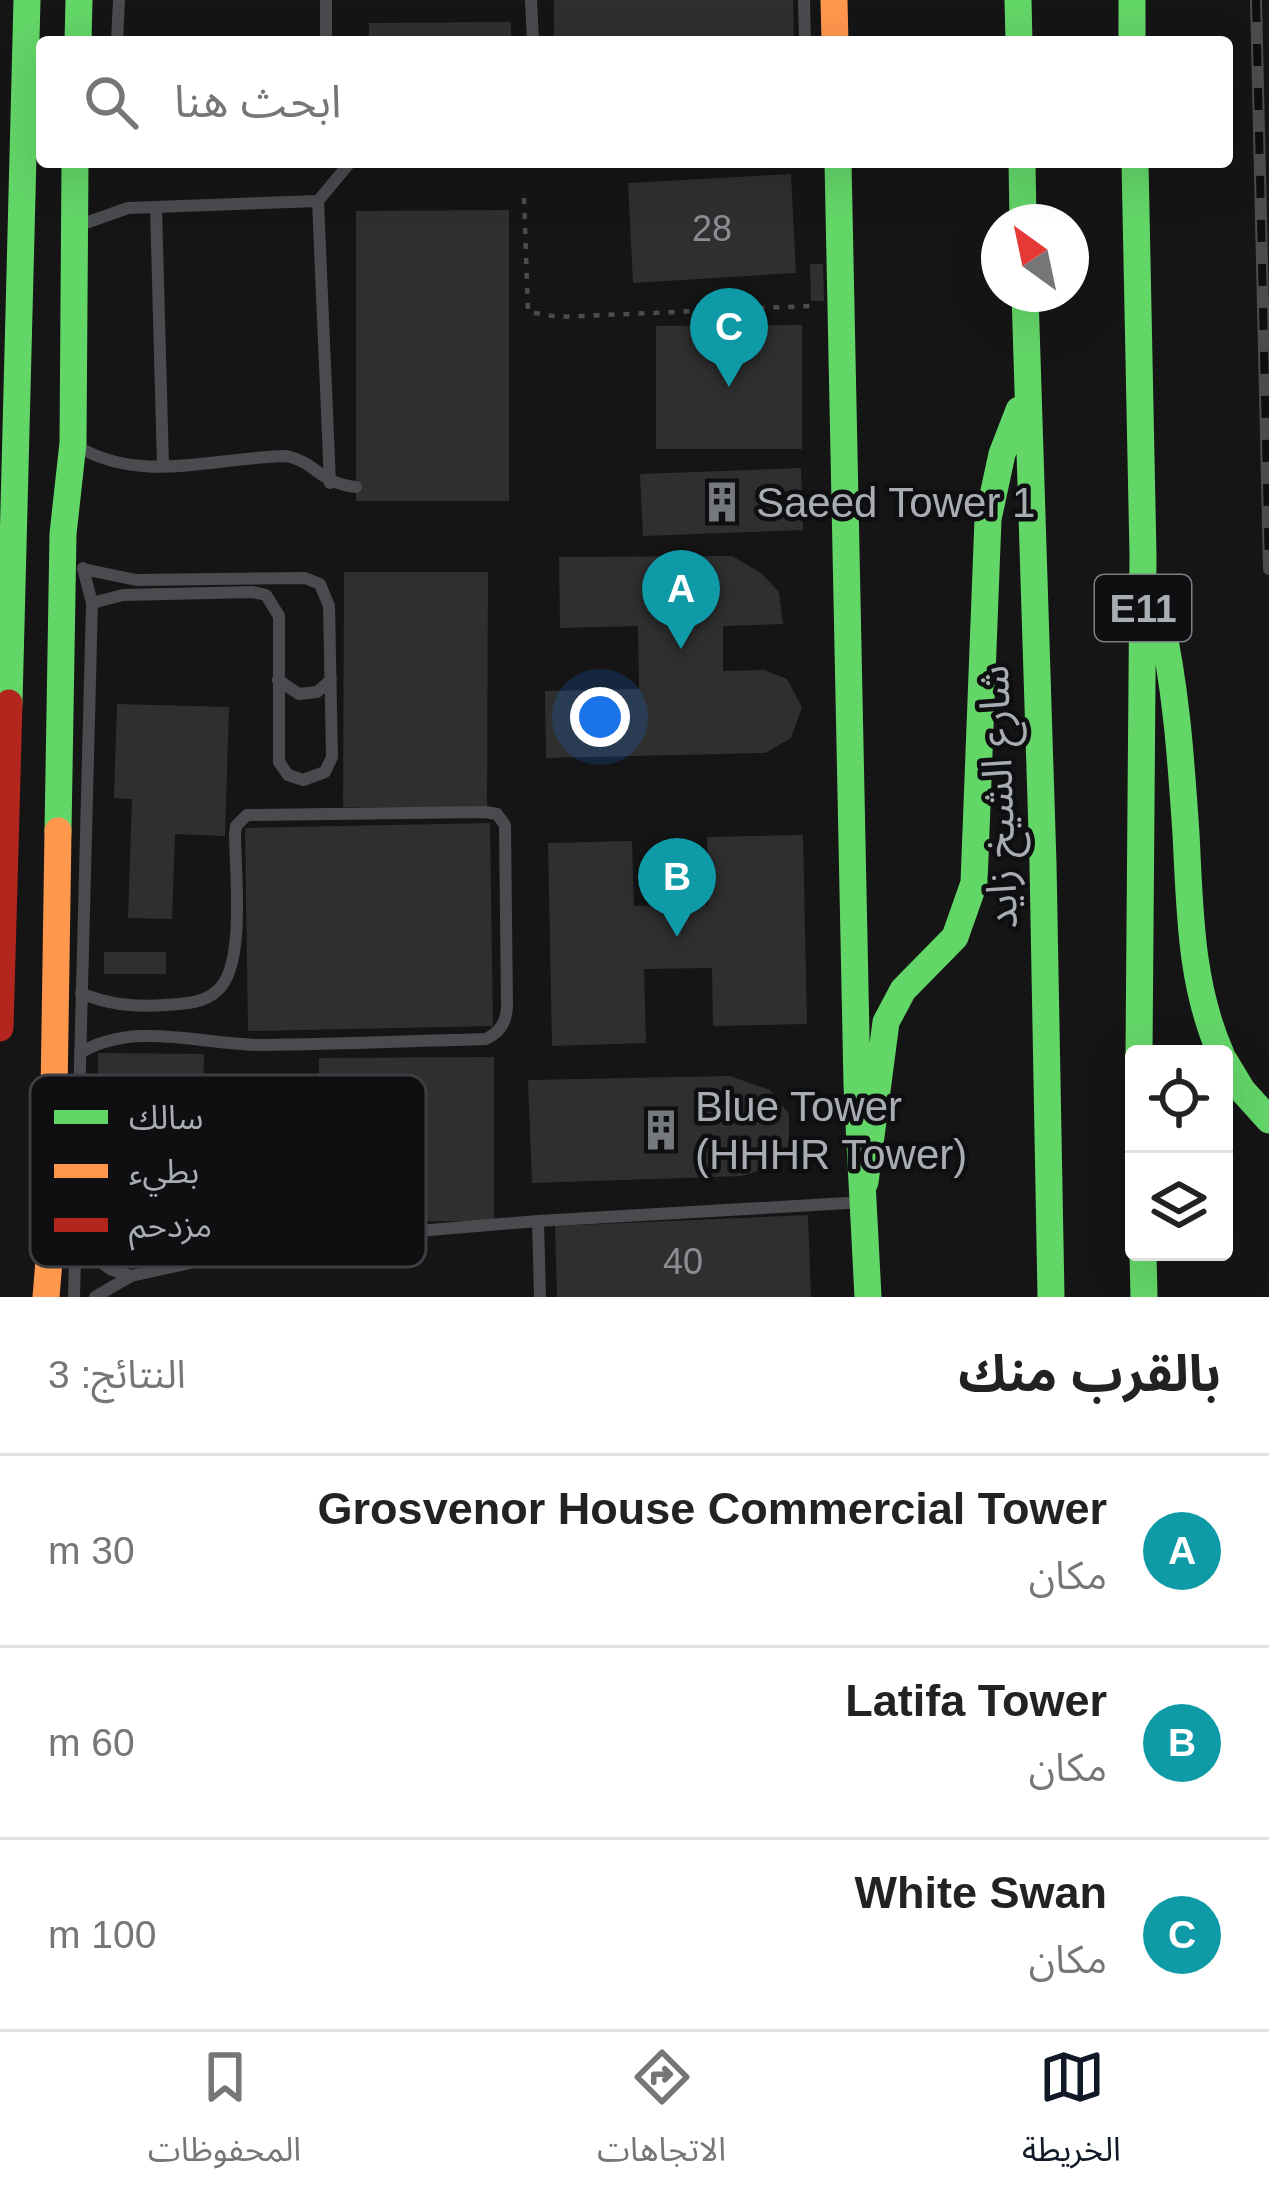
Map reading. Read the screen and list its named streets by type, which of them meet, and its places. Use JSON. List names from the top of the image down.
{
  "streets": {
    "main road": ["E11", "شارع الشيخ زايد"]
  },
  "places": {
    "building": ["Saeed Tower 1", "Blue Tower (HHHR Tower)"]
  },
  "house_numbers": ["28", "40"],
  "legend": ["سالك", "بطيء", "مزدحم"],
  "north": "top left",
  "page": {
    "search": "ابحث هنا",
    "pins": ["C", "A", "B"],
    "heading": ["بالقرب منك", "النتائج: 3"],
    "list": [
      {
        "mark": "A",
        "name": "Grosvenor House Commercial Tower",
        "note": "مكان",
        "value": "30 m"
      },
      {
        "mark": "B",
        "name": "Latifa Tower",
        "note": "مكان",
        "value": "60 m"
      },
      {
        "mark": "C",
        "name": "White Swan",
        "note": "مكان",
        "value": "100 m"
      }
    ],
    "nav": ["الخريطة", "الاتجاهات", "المحفوظات"]
  }
}
